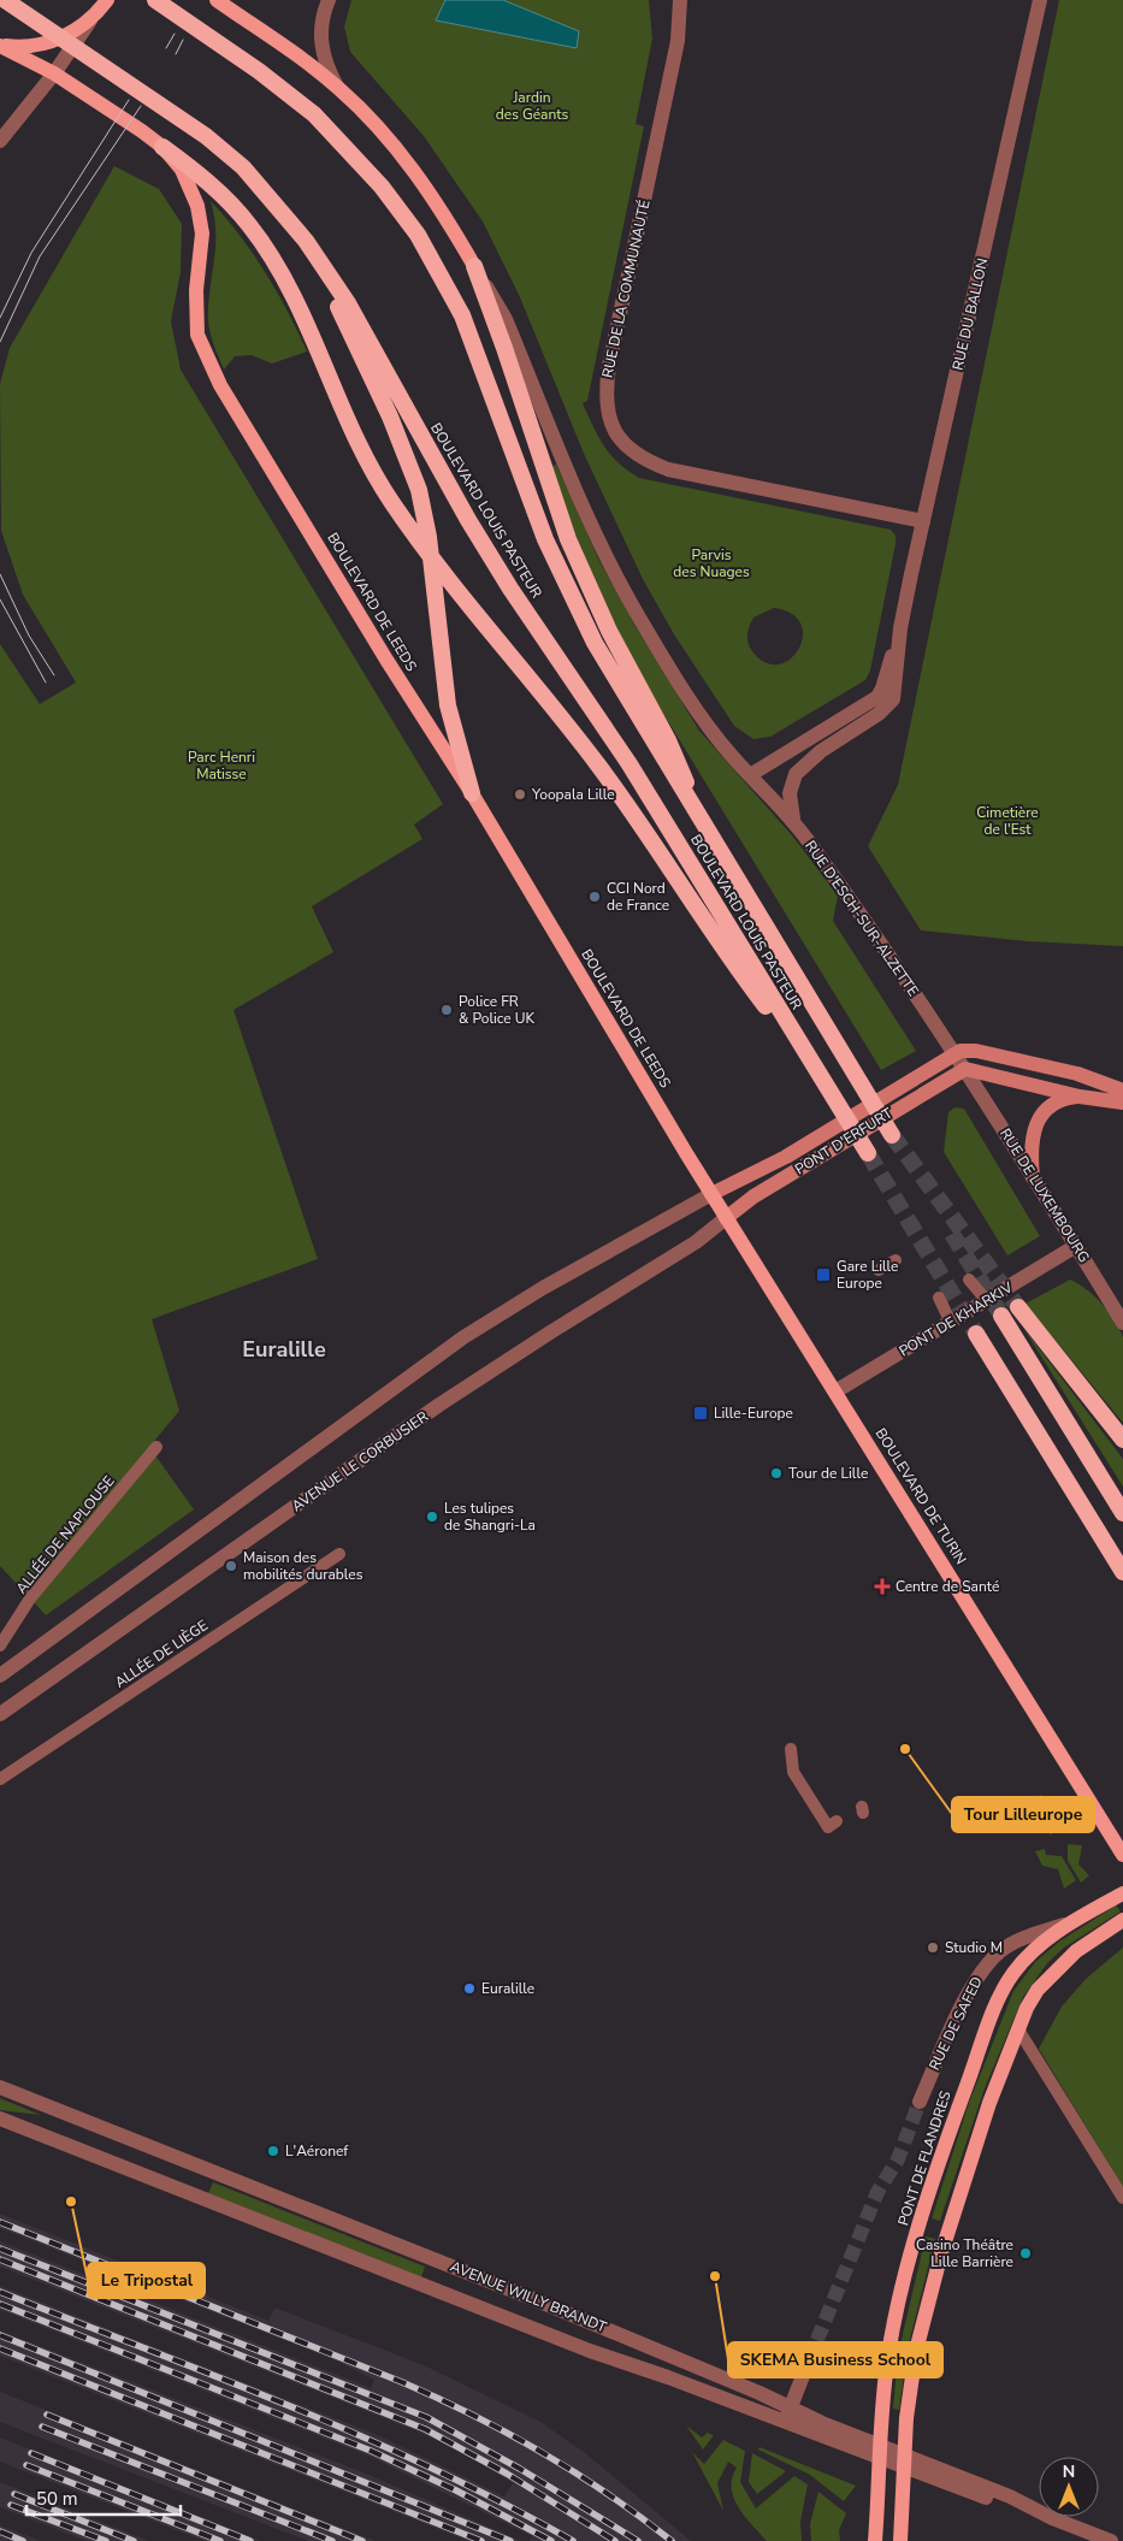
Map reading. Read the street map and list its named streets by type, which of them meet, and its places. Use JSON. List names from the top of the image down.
{
  "streets": {
    "highway": ["BOULEVARD LOUIS PASTEUR"],
    "main road": [
      "BOULEVARD DE LEEDS",
      "PONT D'ERFURT",
      "BOULEVARD DE TURIN",
      "PONT DE FLANDRES"
    ],
    "street": [
      "RUE DE LA COMMUNAUTÉ",
      "RUE DU BALLON",
      "RUE D'ESCH-SUR-ALZETTE",
      "RUE DE LUXEMBOURG",
      "PONT DE KHARKIV",
      "AVENUE LE CORBUSIER",
      "ALLÉE DE NAPLOUSE",
      "ALLÉE DE LIÈGE",
      "RUE DE SAFED",
      "AVENUE WILLY BRANDT"
    ]
  },
  "crossings": [
    ["RUE DE LA COMMUNAUTÉ", "RUE DU BALLON"],
    ["RUE DU BALLON", "RUE D'ESCH-SUR-ALZETTE"],
    ["BOULEVARD DE LEEDS", "PONT D'ERFURT"],
    ["BOULEVARD DE LEEDS", "AVENUE LE CORBUSIER"],
    ["BOULEVARD DE LEEDS", "BOULEVARD DE TURIN"],
    ["RUE D'ESCH-SUR-ALZETTE", "PONT D'ERFURT"],
    ["RUE D'ESCH-SUR-ALZETTE", "RUE DE LUXEMBOURG"],
    ["PONT D'ERFURT", "RUE DE LUXEMBOURG"],
    ["PONT D'ERFURT", "AVENUE LE CORBUSIER"],
    ["PONT D'ERFURT", "BOULEVARD DE TURIN"],
    ["RUE DE LUXEMBOURG", "PONT DE KHARKIV"],
    ["PONT DE KHARKIV", "BOULEVARD DE TURIN"],
    ["AVENUE LE CORBUSIER", "BOULEVARD DE TURIN"],
    ["RUE DE SAFED", "PONT DE FLANDRES"]
  ],
  "districts": ["Euralille"],
  "parks": [
    "Jardin des Géants",
    "Parvis des Nuages",
    "Parc Henri Matisse",
    "Cimetière de l'Est"
  ],
  "places": {
    "other": [
      "Yoopala Lille",
      "CCI Nord de France",
      "Police FR & Police UK",
      "Tour de Lille",
      "Les tulipes de Shangri-La",
      "Maison des mobilités durables",
      "Tour Lilleurope",
      "Studio M",
      "Euralille",
      "L'Aéronef",
      "Le Tripostal",
      "Casino Théâtre Lille Barrière",
      "SKEMA Business School"
    ],
    "transit": ["Gare Lille Europe", "Lille-Europe"],
    "health": ["Centre de Santé"]
  },
  "scale_bar": "50 m",
  "north": "top"
}
